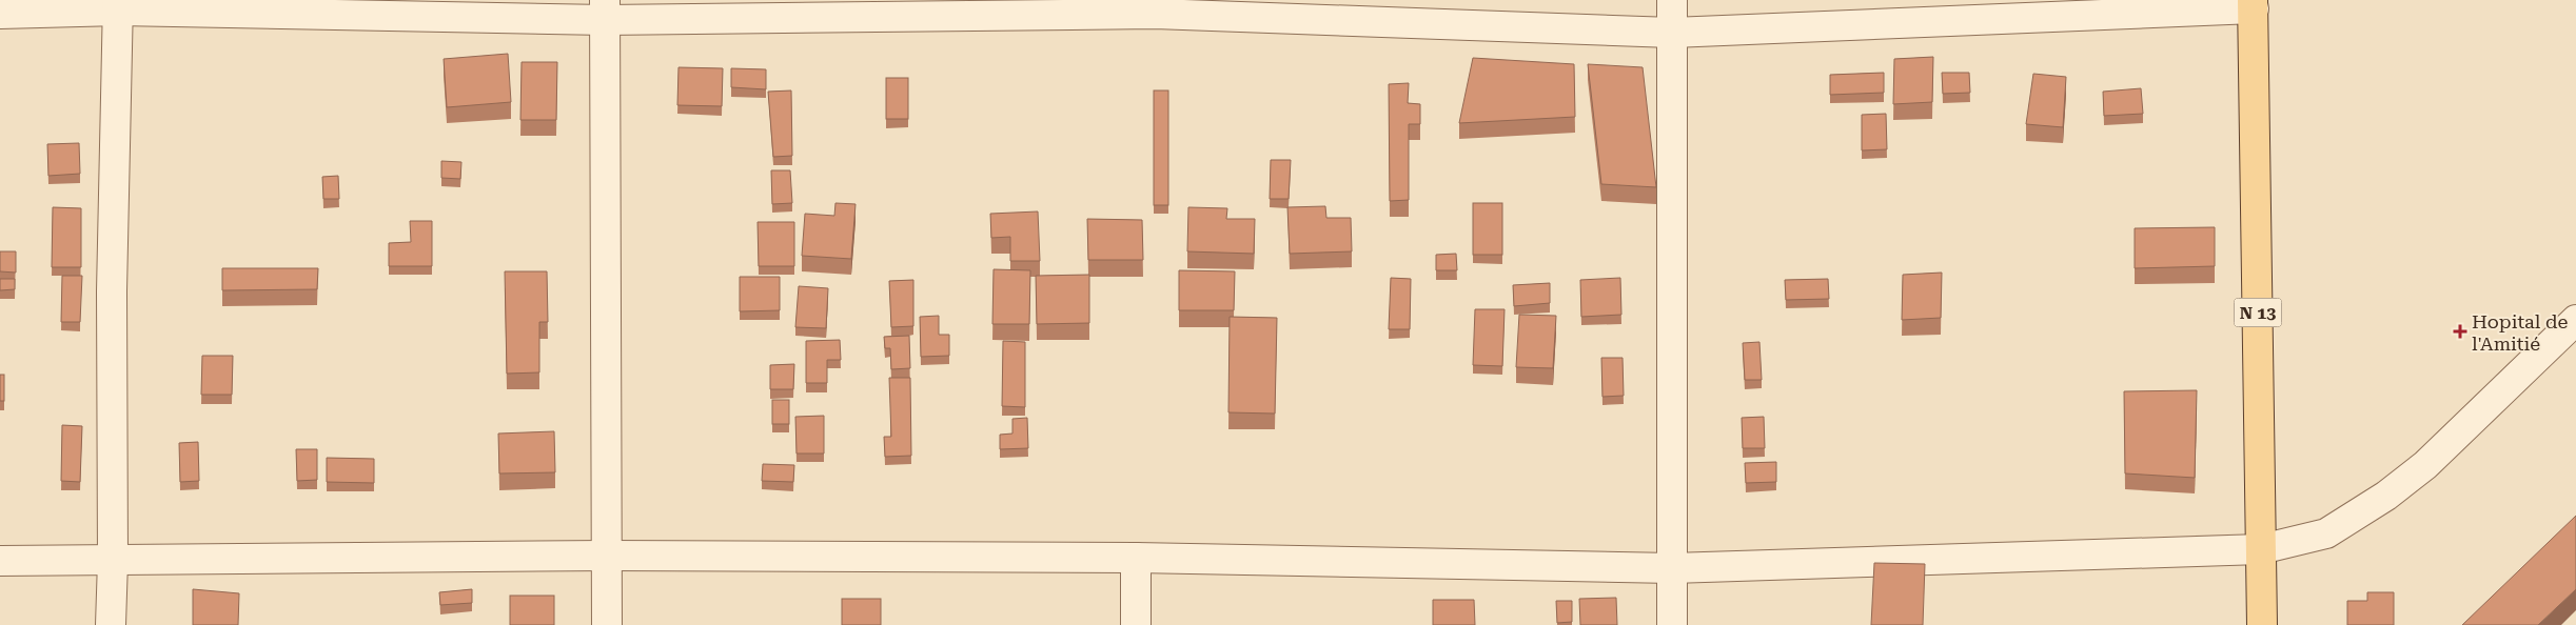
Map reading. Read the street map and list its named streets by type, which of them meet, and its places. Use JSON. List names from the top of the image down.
{
  "streets": {
    "main road": ["N 13"]
  },
  "places": {
    "health": ["Hopital de l'Amitié"]
  }
}
